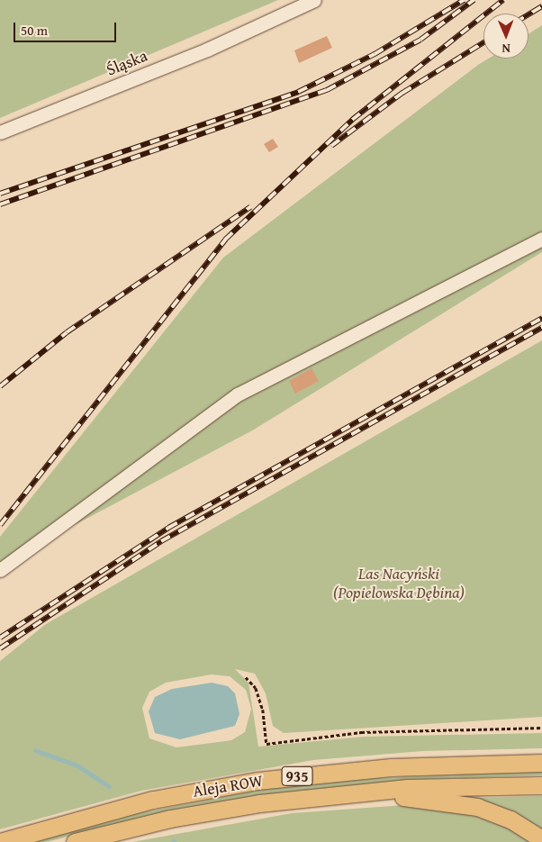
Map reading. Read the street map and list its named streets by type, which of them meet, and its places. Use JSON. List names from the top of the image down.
{
  "streets": {
    "main road": ["935", "Aleja ROW"],
    "street": ["Śląska"]
  },
  "parks": ["Las Nacyński (Popielowska Dębina)"],
  "scale_bar": "50 m",
  "north": "bottom"
}
